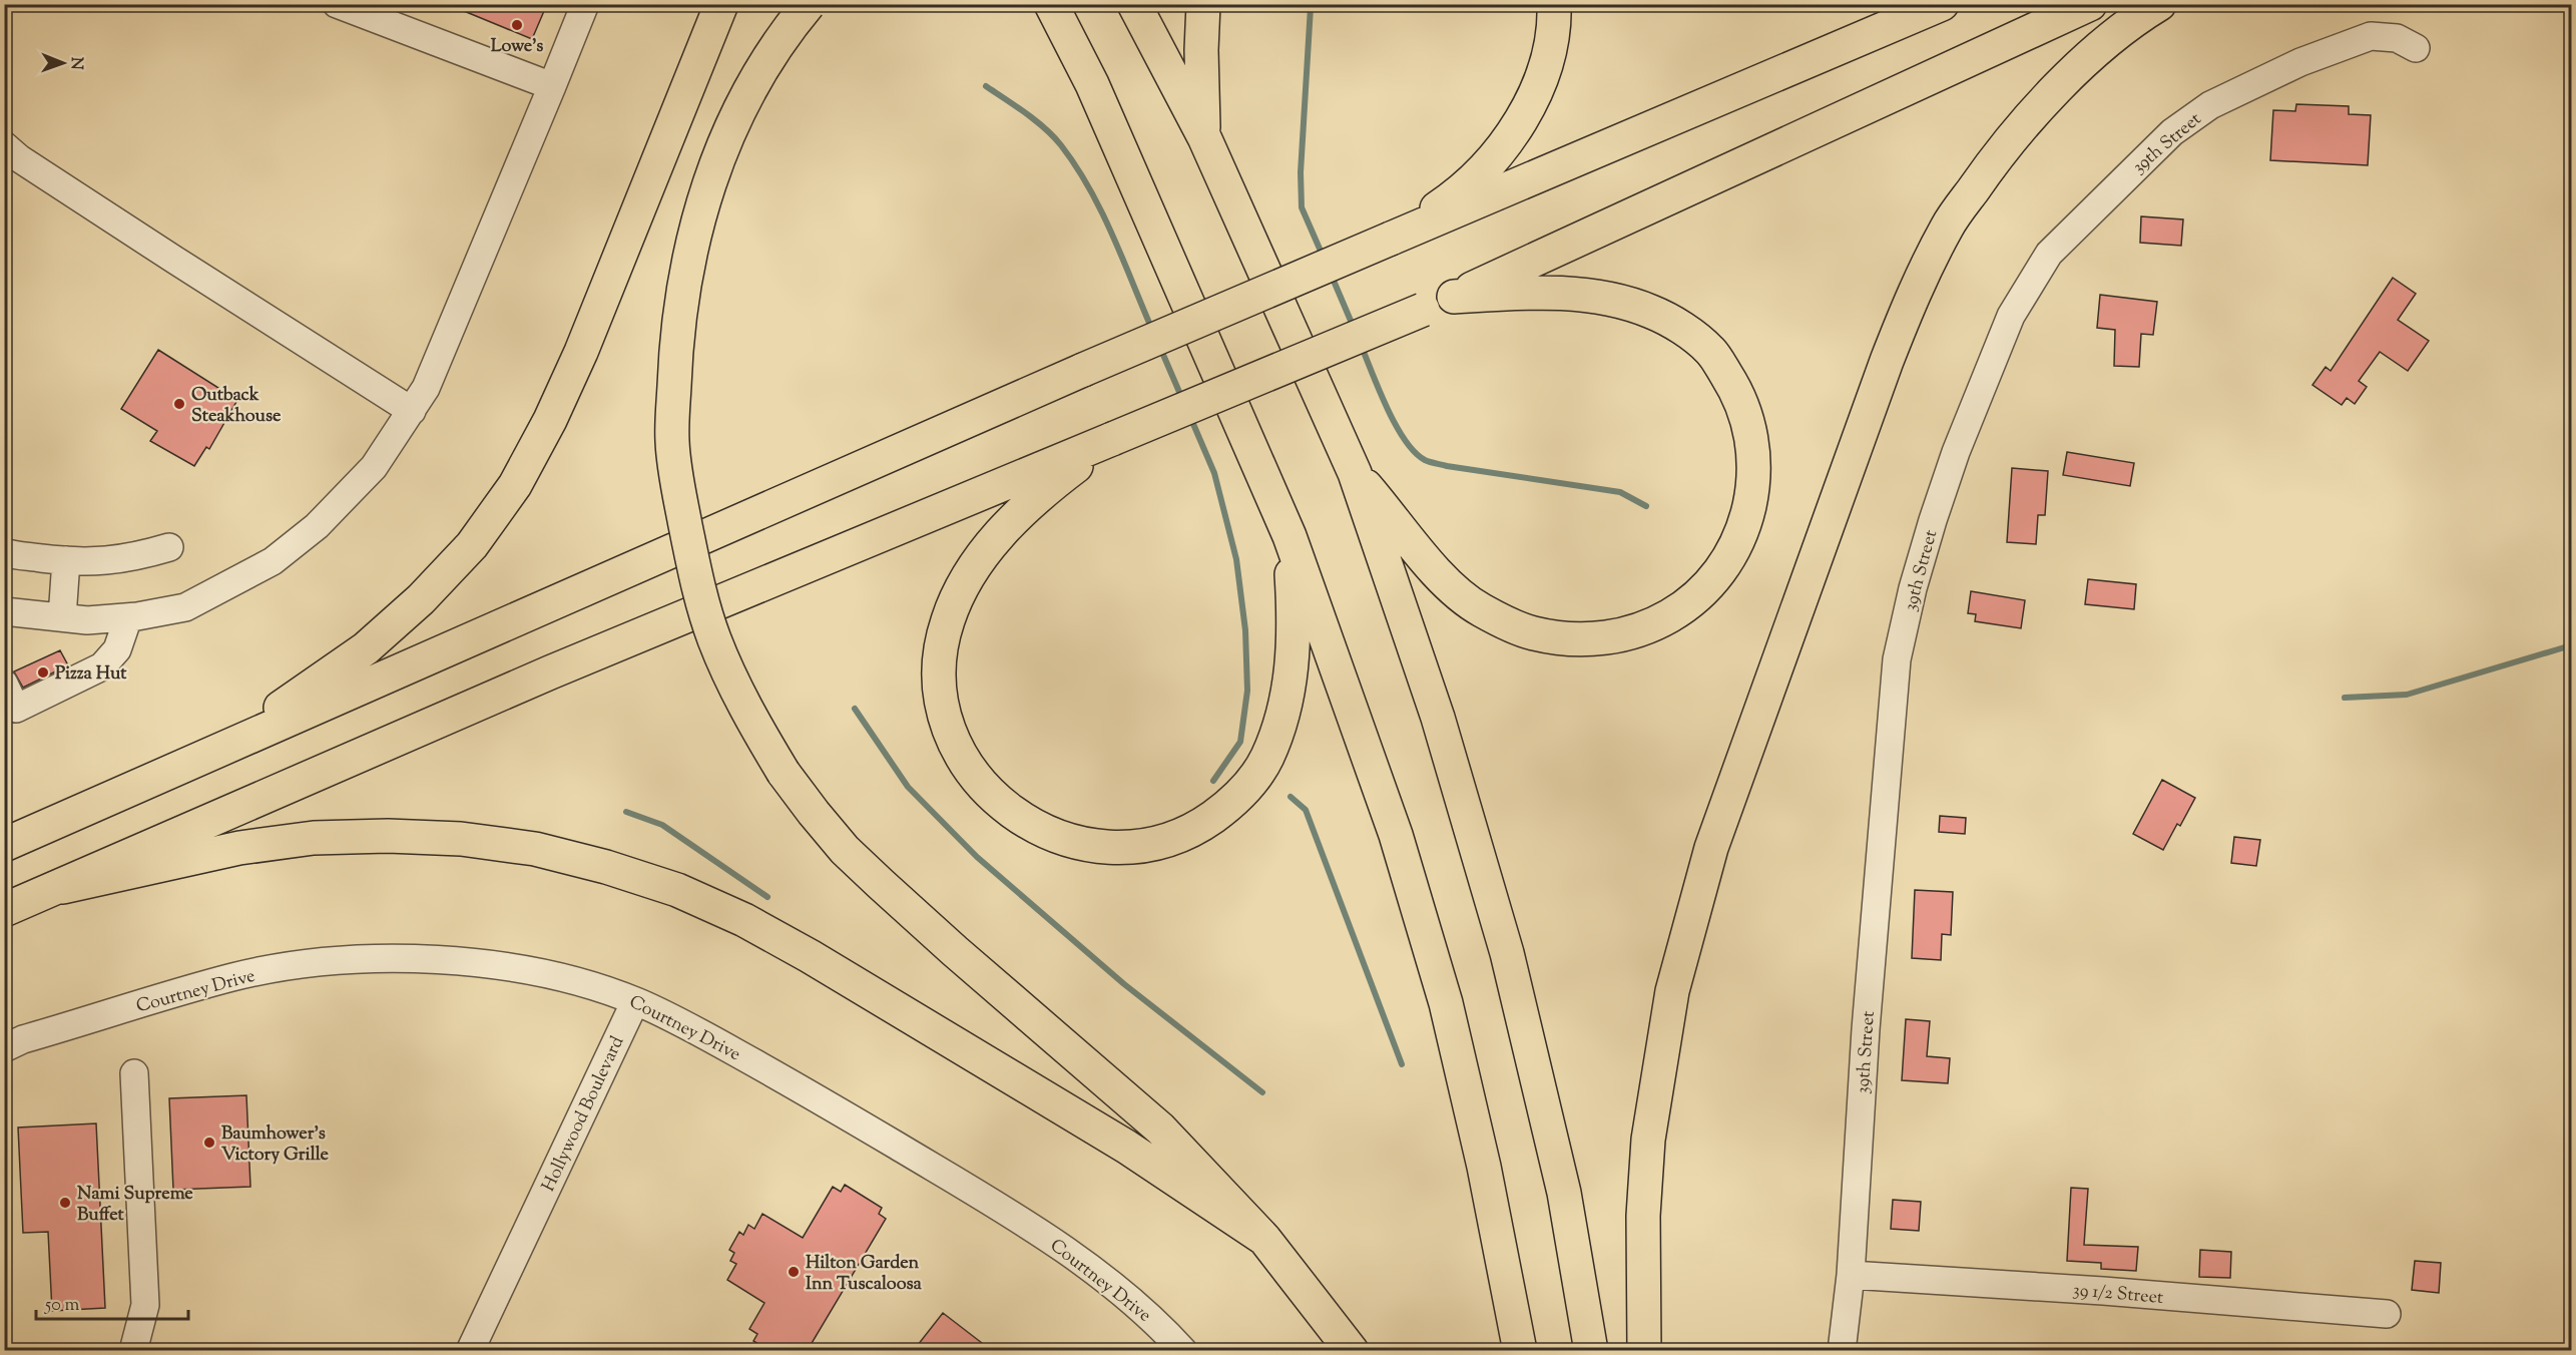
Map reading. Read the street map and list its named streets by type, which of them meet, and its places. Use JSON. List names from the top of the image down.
{
  "streets": {
    "street": [
      "39th Street",
      "Courtney Drive",
      "Hollywood Boulevard",
      "39 1/2 Street"
    ]
  },
  "crossings": [
    ["39th Street", "39 1/2 Street"],
    ["Courtney Drive", "Hollywood Boulevard"]
  ],
  "places": [
    "Lowe's",
    "Outback Steakhouse",
    "Pizza Hut",
    "Baumhower's Victory Grille",
    "Nami Supreme Buffet",
    "Hilton Garden Inn Tuscaloosa"
  ],
  "scale_bar": "50 m",
  "north": "right"
}
